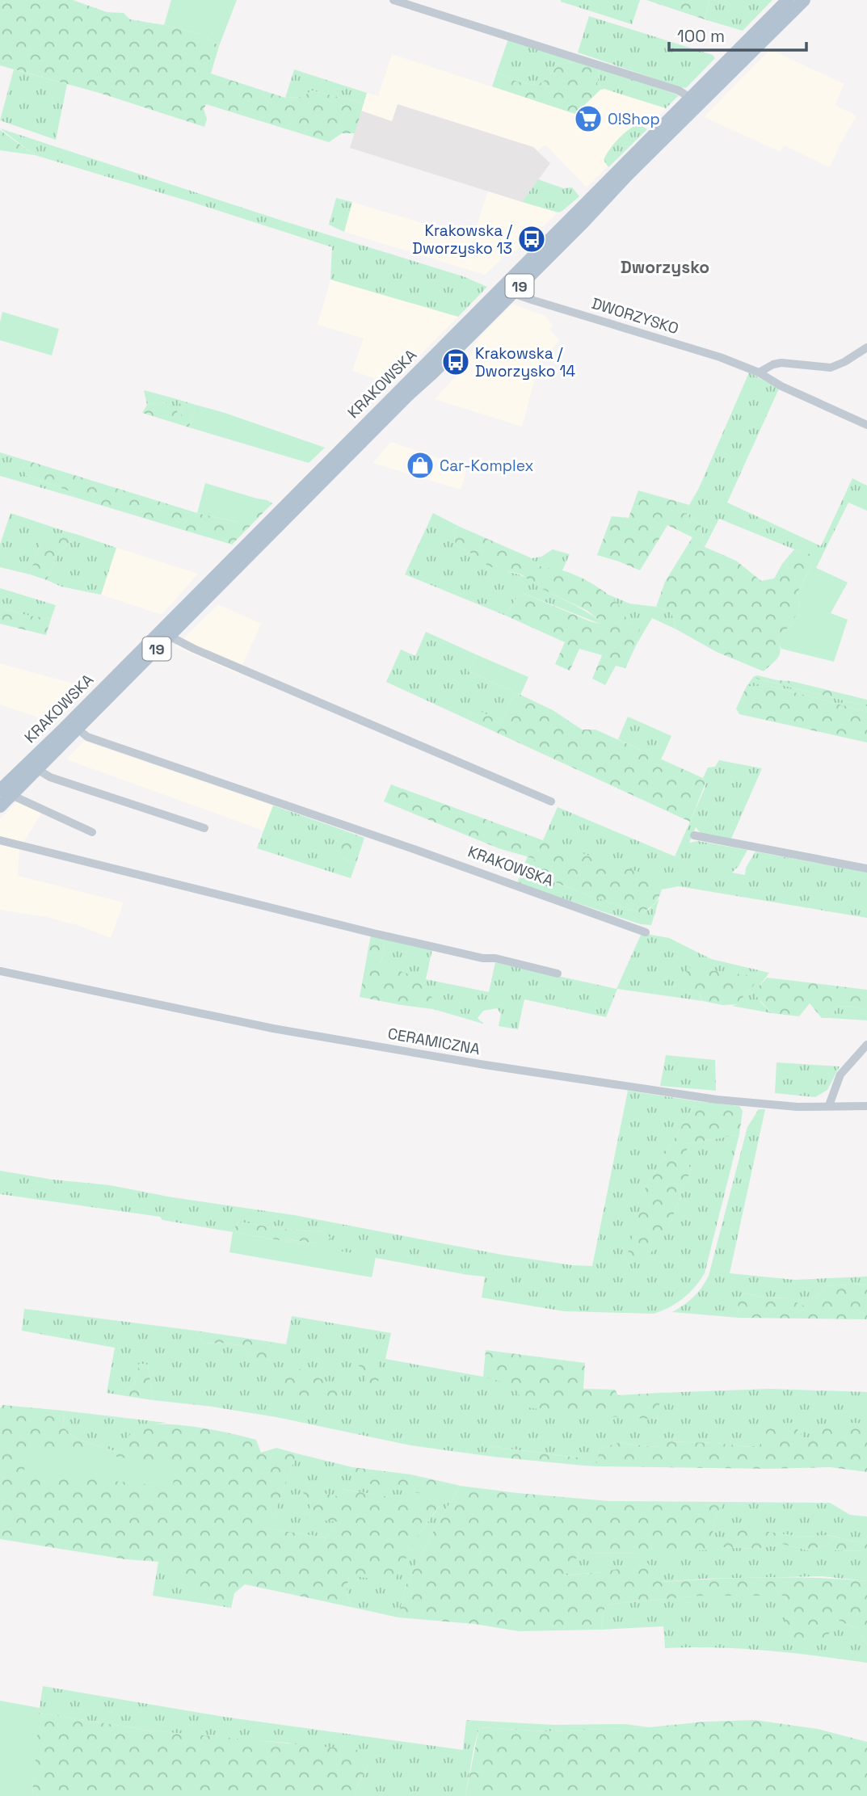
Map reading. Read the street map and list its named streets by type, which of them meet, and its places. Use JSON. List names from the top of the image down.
{
  "streets": {
    "main road": ["19", "KRAKOWSKA"],
    "street": ["DWORZYSKO", "CERAMICZNA"]
  },
  "crossings": [
    ["DWORZYSKO", "KRAKOWSKA"]
  ],
  "districts": ["Dworzysko"],
  "places": {
    "supermarket": ["O!Shop"],
    "bus stop": ["Krakowska / Dworzysko 13", "Krakowska / Dworzysko 14"],
    "shop": ["Car-Komplex"]
  },
  "scale_bar": "100 m"
}
